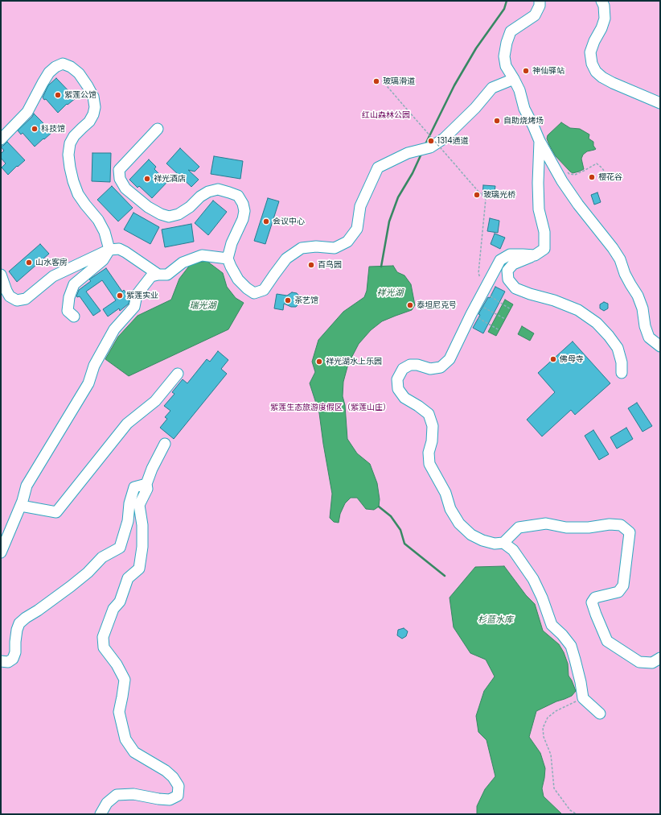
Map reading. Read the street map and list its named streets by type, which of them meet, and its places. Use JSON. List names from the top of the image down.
{
  "water": ["祥光湖", "瑞光湖", "杉蓝水库"],
  "parks": ["红山森林公园", "紫莲生态旅游度假区（紫莲山庄）"],
  "places": [
    "神仙驿站",
    "玻璃滑道",
    "紫莲公馆",
    "自助烧烤场",
    "科技馆",
    "1314通道",
    "樱花谷",
    "祥光酒店",
    "玻璃光桥",
    "会议中心",
    "山水客房",
    "百鸟园",
    "紫莲实业",
    "茶艺馆",
    "泰坦尼克号",
    "佛母寺",
    "祥光湖水上乐园"
  ]
}
